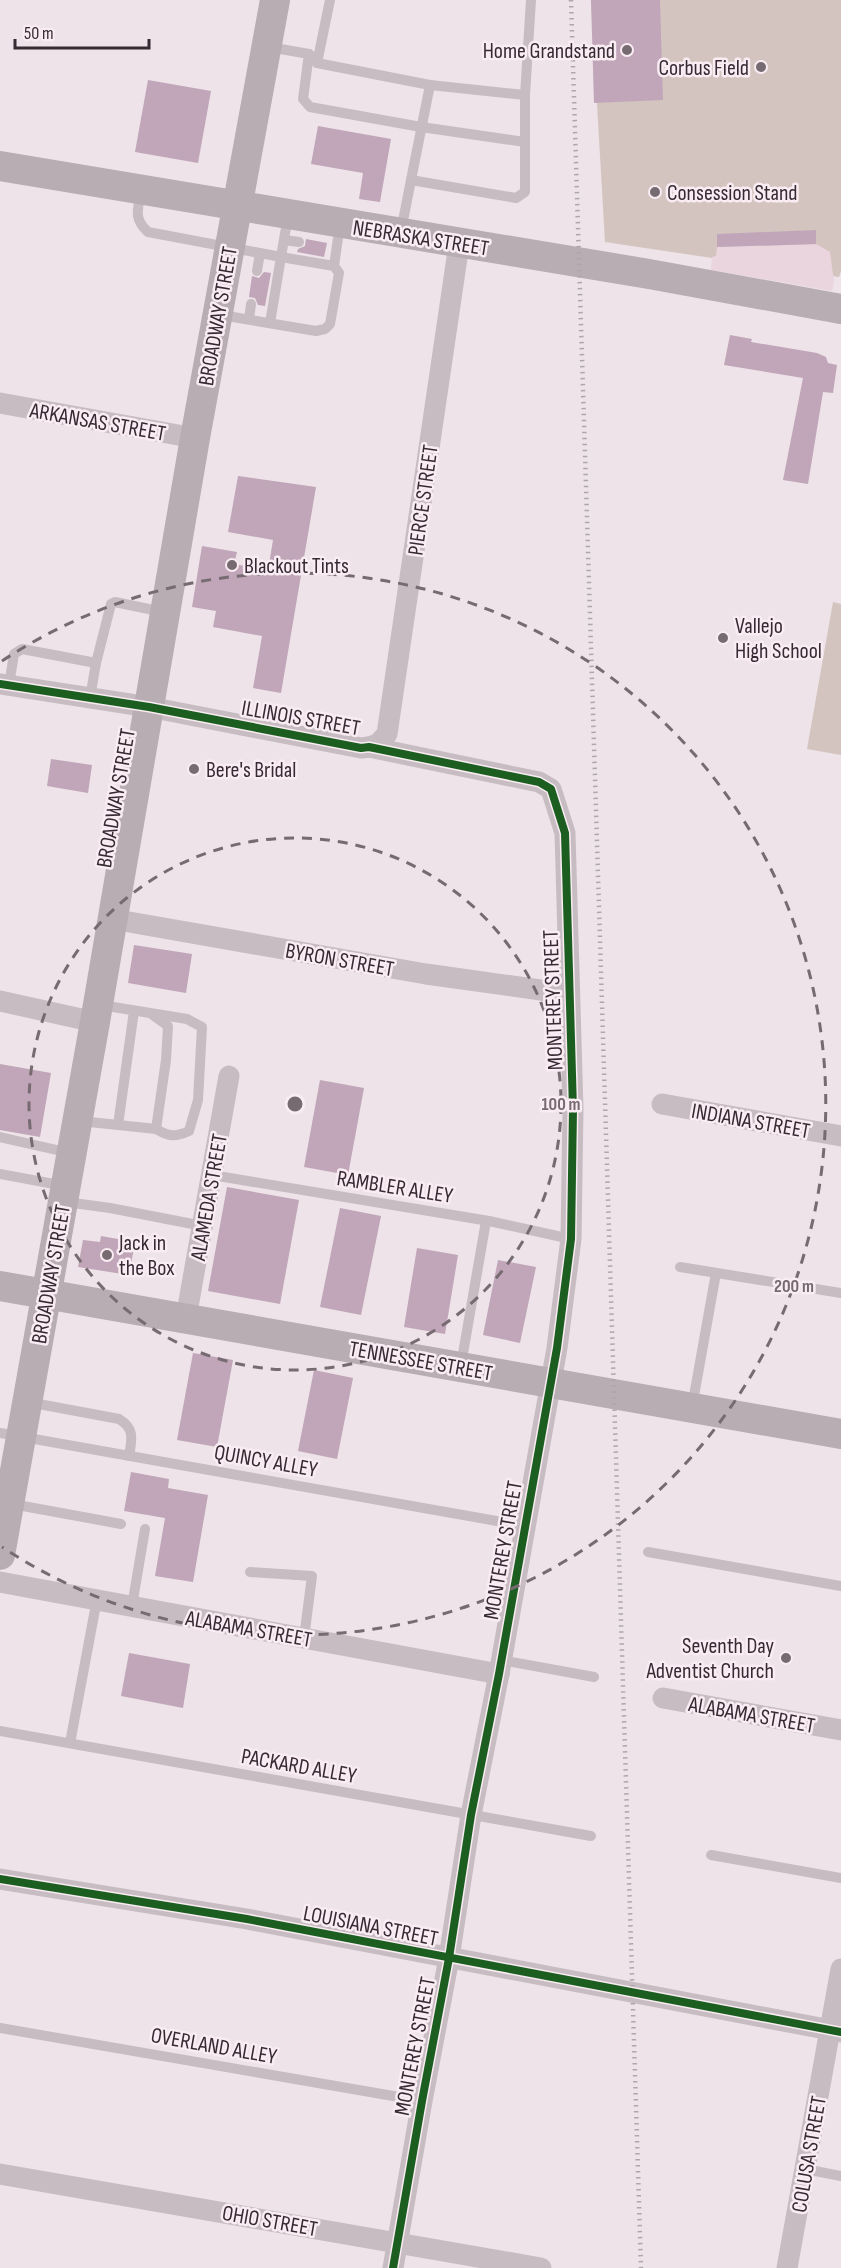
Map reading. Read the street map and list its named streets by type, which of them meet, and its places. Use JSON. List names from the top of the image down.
{
  "streets": {
    "main road": ["NEBRASKA STREET", "BROADWAY STREET", "TENNESSEE STREET"],
    "street": [
      "ARKANSAS STREET",
      "PIERCE STREET",
      "ILLINOIS STREET",
      "BYRON STREET",
      "MONTEREY STREET",
      "INDIANA STREET",
      "ALAMEDA STREET",
      "ALABAMA STREET",
      "LOUISIANA STREET",
      "COLUSA STREET",
      "OHIO STREET"
    ],
    "lane": [
      "RAMBLER ALLEY",
      "QUINCY ALLEY",
      "PACKARD ALLEY",
      "OVERLAND ALLEY"
    ]
  },
  "crossings": [
    ["NEBRASKA STREET", "BROADWAY STREET"],
    ["NEBRASKA STREET", "PIERCE STREET"],
    ["BROADWAY STREET", "ARKANSAS STREET"],
    ["BROADWAY STREET", "ILLINOIS STREET"],
    ["BROADWAY STREET", "BYRON STREET"],
    ["BROADWAY STREET", "TENNESSEE STREET"],
    ["BROADWAY STREET", "QUINCY ALLEY"],
    ["PIERCE STREET", "ILLINOIS STREET"],
    ["ILLINOIS STREET", "MONTEREY STREET"],
    ["BYRON STREET", "MONTEREY STREET"],
    ["MONTEREY STREET", "RAMBLER ALLEY"],
    ["MONTEREY STREET", "TENNESSEE STREET"],
    ["MONTEREY STREET", "QUINCY ALLEY"],
    ["MONTEREY STREET", "ALABAMA STREET"],
    ["MONTEREY STREET", "PACKARD ALLEY"],
    ["MONTEREY STREET", "LOUISIANA STREET"],
    ["MONTEREY STREET", "OVERLAND ALLEY"],
    ["MONTEREY STREET", "OHIO STREET"],
    ["RAMBLER ALLEY", "ALAMEDA STREET"],
    ["ALAMEDA STREET", "TENNESSEE STREET"],
    ["LOUISIANA STREET", "COLUSA STREET"]
  ],
  "places": [
    "Home Grandstand",
    "Corbus Field",
    "Consession Stand",
    "Blackout Tints",
    "Vallejo High School",
    "Bere's Bridal",
    "Jack in the Box",
    "Seventh Day Adventist Church"
  ],
  "scale_bar": "50 m",
  "rings": ["100 m", "200 m"]
}
